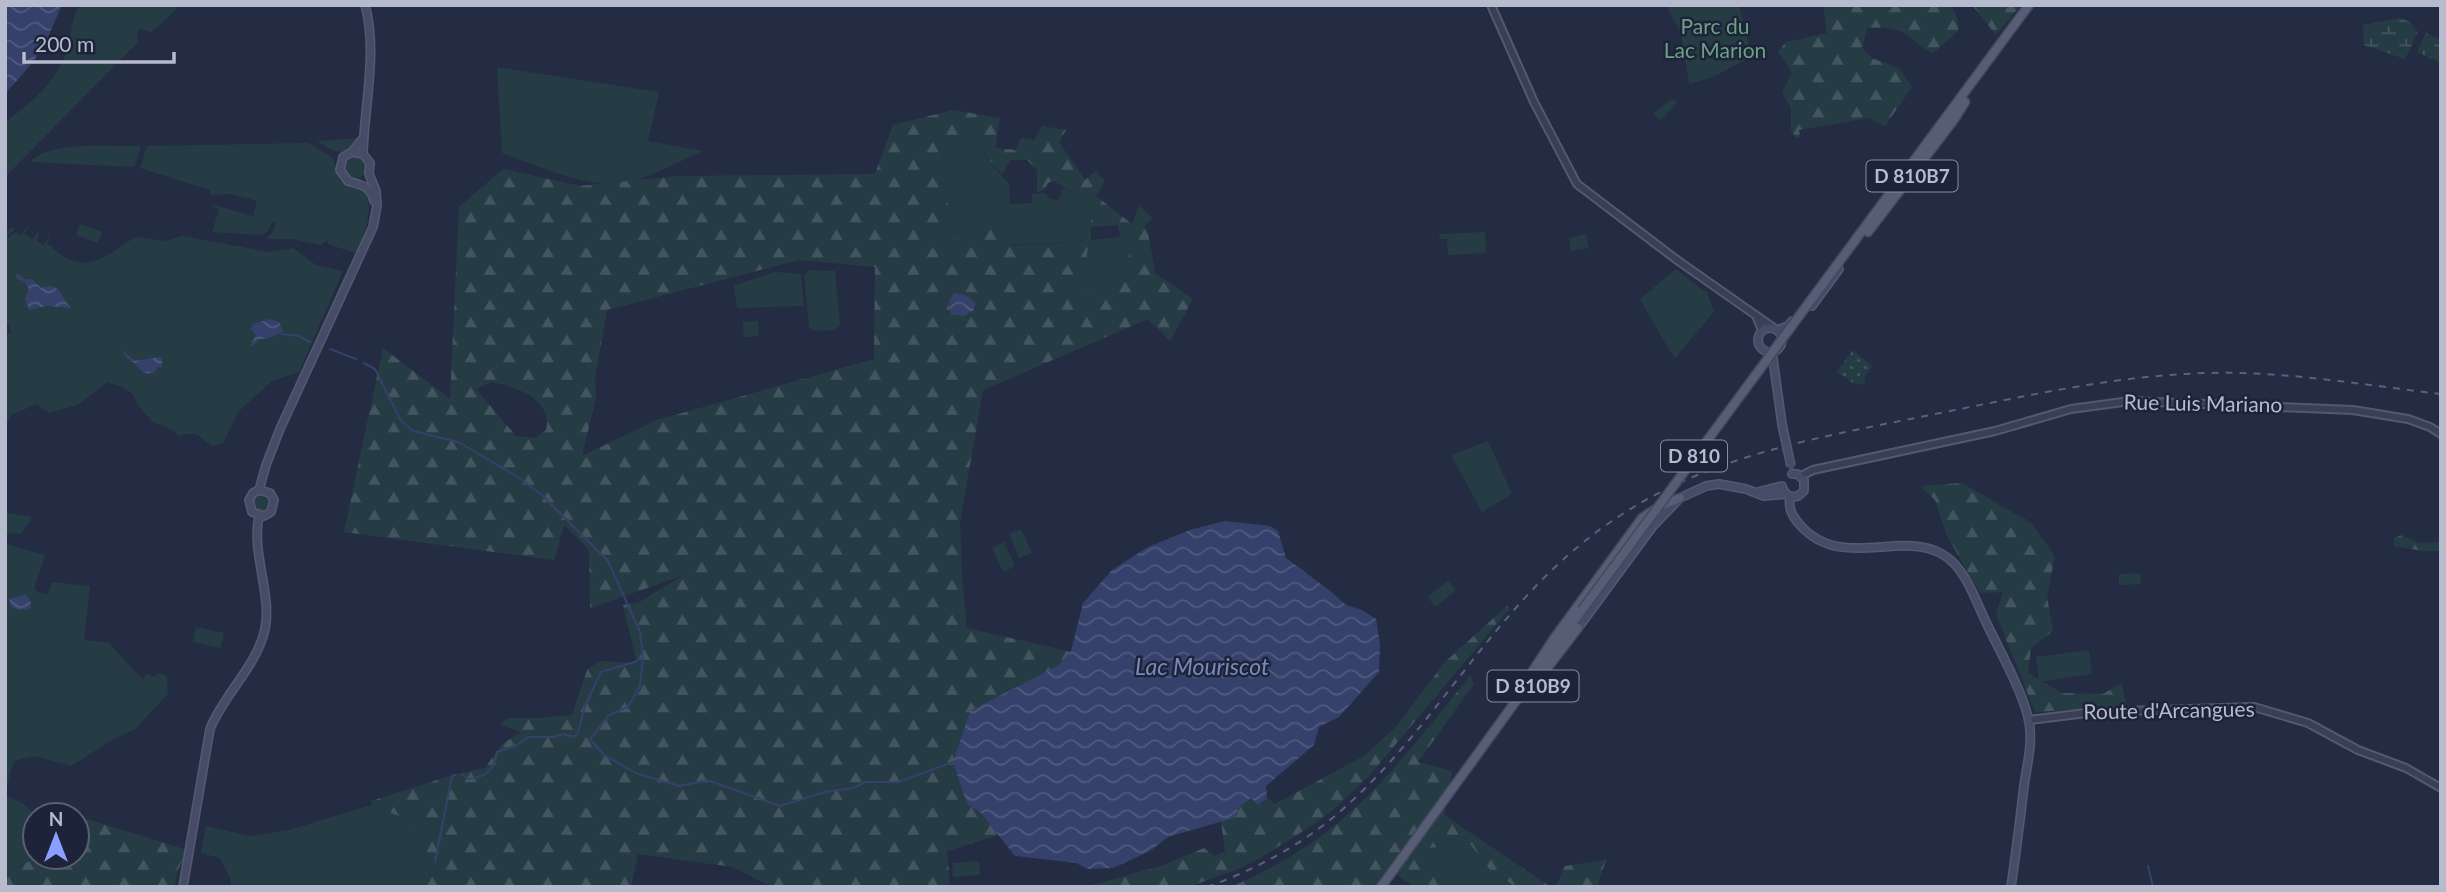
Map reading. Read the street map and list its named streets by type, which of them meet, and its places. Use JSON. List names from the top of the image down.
{
  "streets": {
    "main road": ["D 810B7", "D 810", "D 810B9"],
    "street": ["Rue Luis Mariano", "Route d'Arcangues"]
  },
  "crossings": [
    ["D 810B7", "D 810"],
    ["Rue Luis Mariano", "D 810B9"],
    ["D 810", "D 810B9"]
  ],
  "water": ["Lac Mouriscot"],
  "parks": ["Parc du Lac Marion"],
  "scale_bar": "200 m",
  "north": "top"
}
